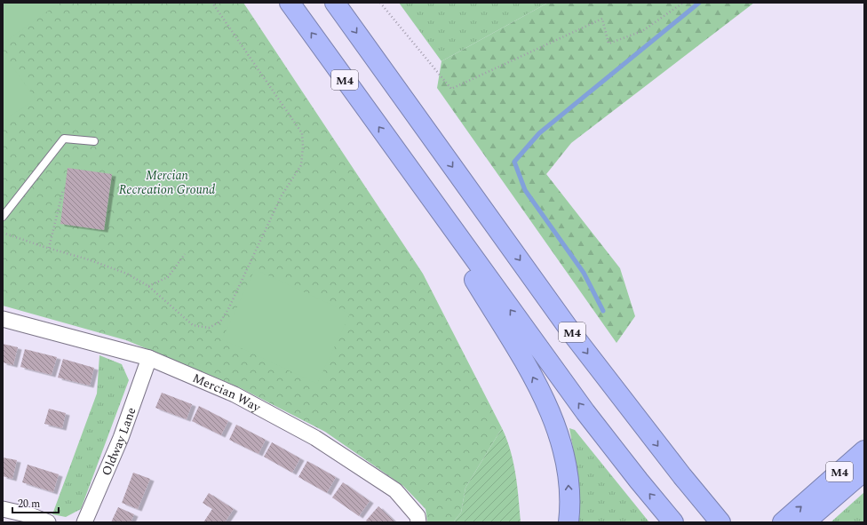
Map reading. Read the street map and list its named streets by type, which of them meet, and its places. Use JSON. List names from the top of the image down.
{
  "streets": {
    "highway": ["M4"],
    "street": ["Mercian Way", "Oldway Lane"]
  },
  "crossings": [
    ["Mercian Way", "Oldway Lane"]
  ],
  "parks": ["Mercian Recreation Ground"],
  "scale_bar": "20 m"
}
